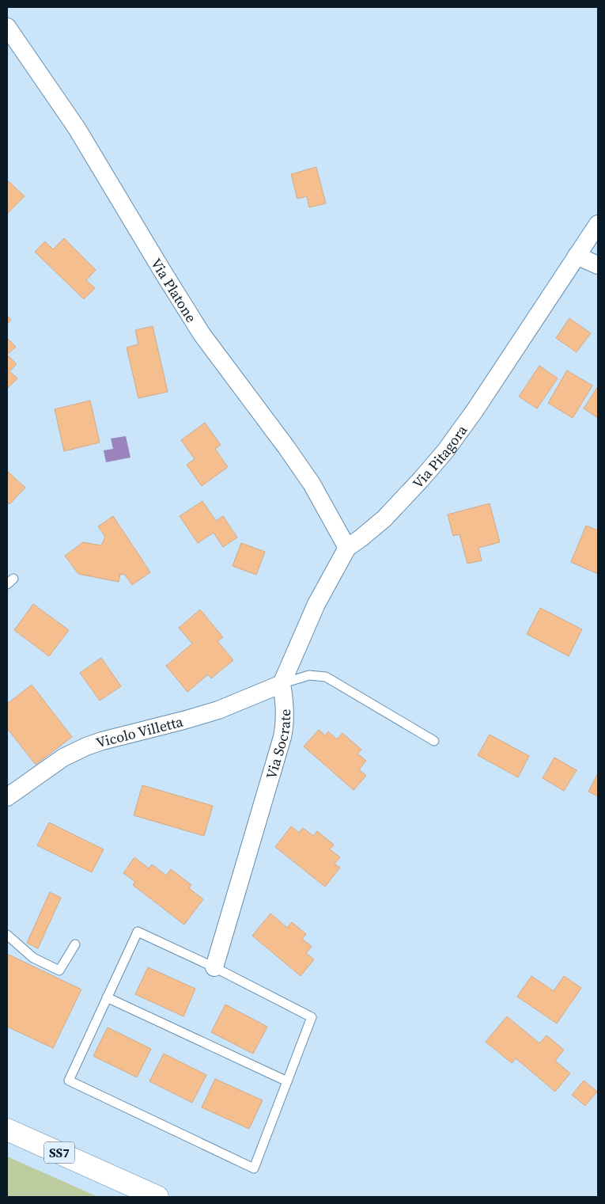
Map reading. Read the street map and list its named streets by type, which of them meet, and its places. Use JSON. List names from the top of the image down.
{
  "streets": {
    "main road": ["SS7"],
    "street": [
      "Via Platone",
      "Via Pitagora",
      "Vicolo Villetta",
      "Via Socrate"
    ]
  },
  "crossings": [
    ["Via Platone", "Via Pitagora"],
    ["Via Pitagora", "Vicolo Villetta"],
    ["Via Pitagora", "Via Socrate"],
    ["Vicolo Villetta", "Via Socrate"]
  ]
}
